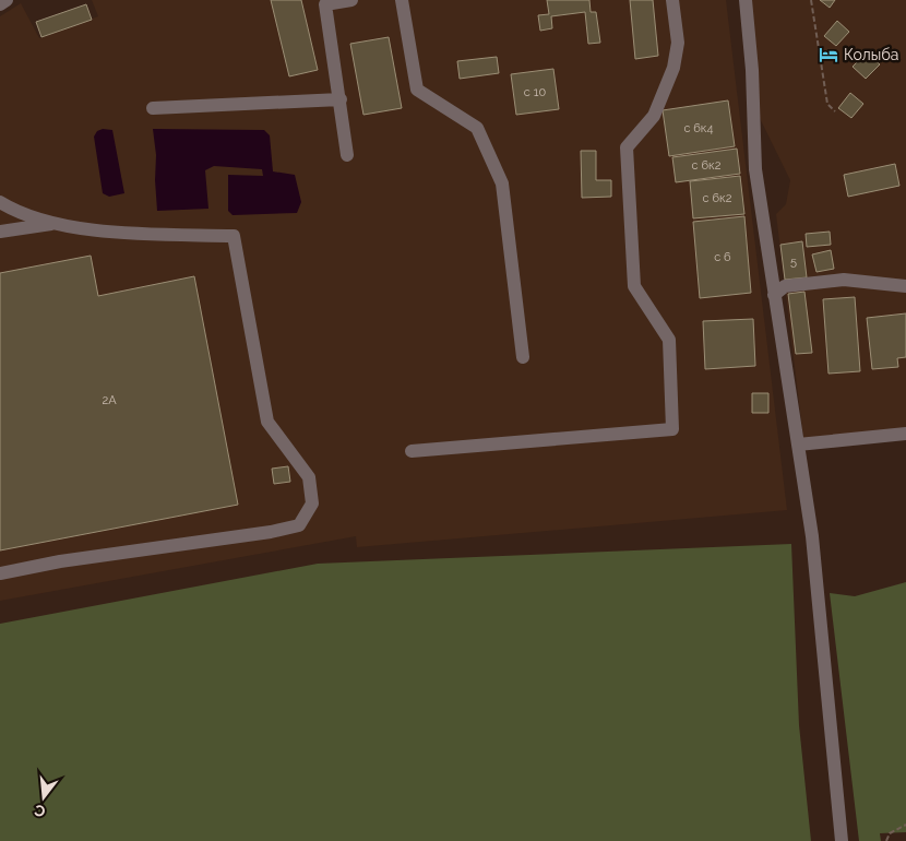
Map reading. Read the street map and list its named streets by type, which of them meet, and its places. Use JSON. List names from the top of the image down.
{
  "places": {
    "hotel": ["Колыба"]
  },
  "house_numbers": [
    "с 10",
    "с 6к4",
    "с 6к2",
    "с 6к2",
    "с 6",
    "5",
    "2А"
  ],
  "north": "bottom"
}
